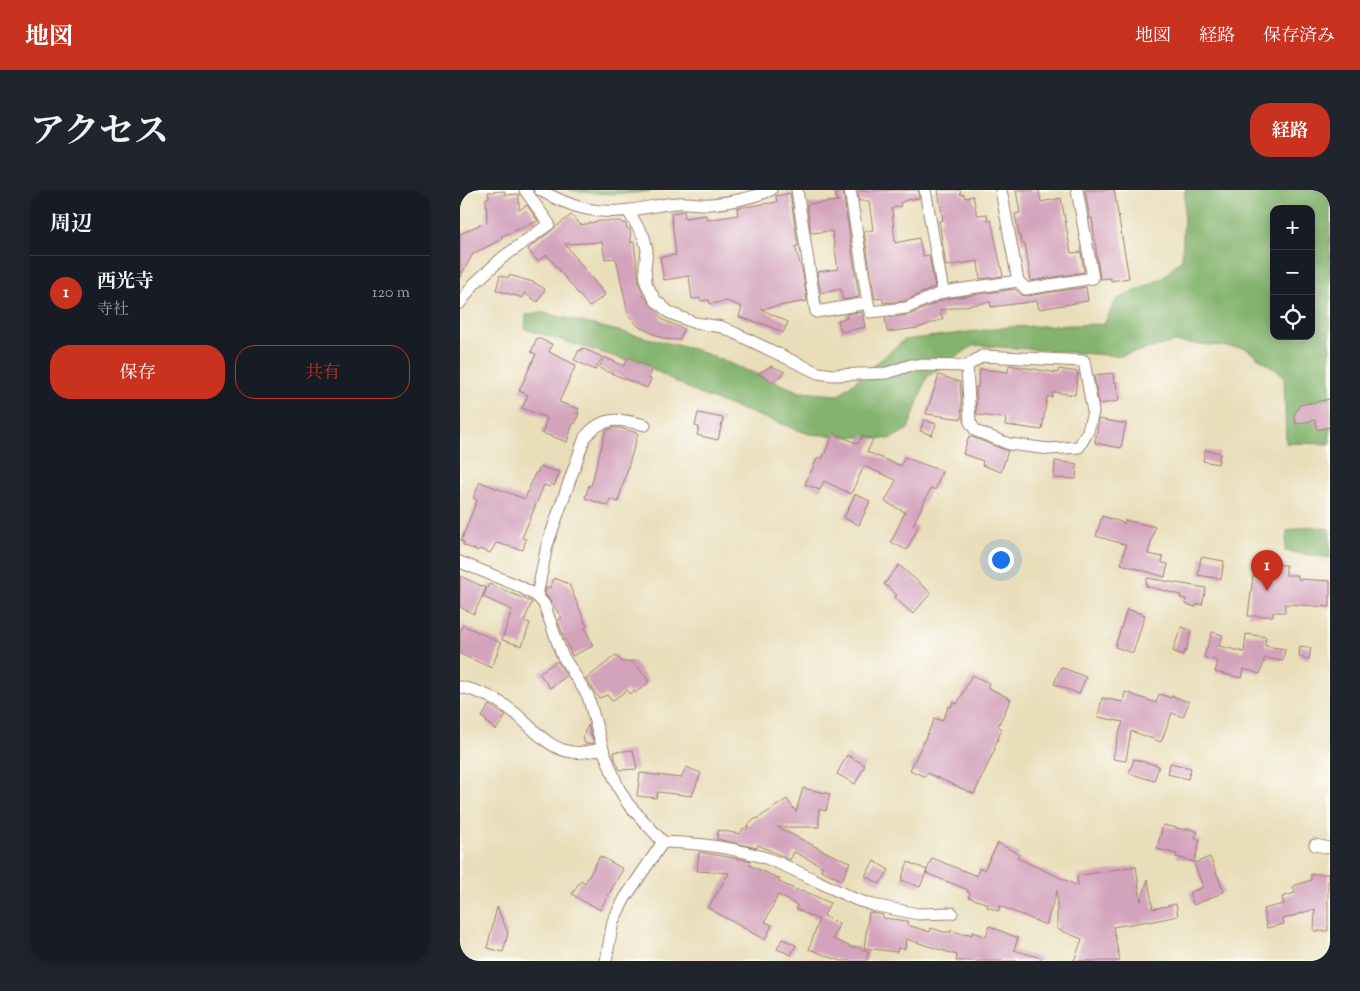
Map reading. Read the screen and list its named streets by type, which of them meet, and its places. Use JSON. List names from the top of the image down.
{
  "page": {
    "header": "地図",
    "nav": ["地図", "経路", "保存済み"],
    "title": "アクセス",
    "buttons": [
      "経路",
      ["保存", "共有"]
    ],
    "heading": "周辺",
    "map_buttons": ["+", "−"],
    "list": [
      {
        "mark": "1",
        "name": "西光寺",
        "note": "寺社",
        "value": "120 m"
      }
    ],
    "pins": "1"
  }
}
